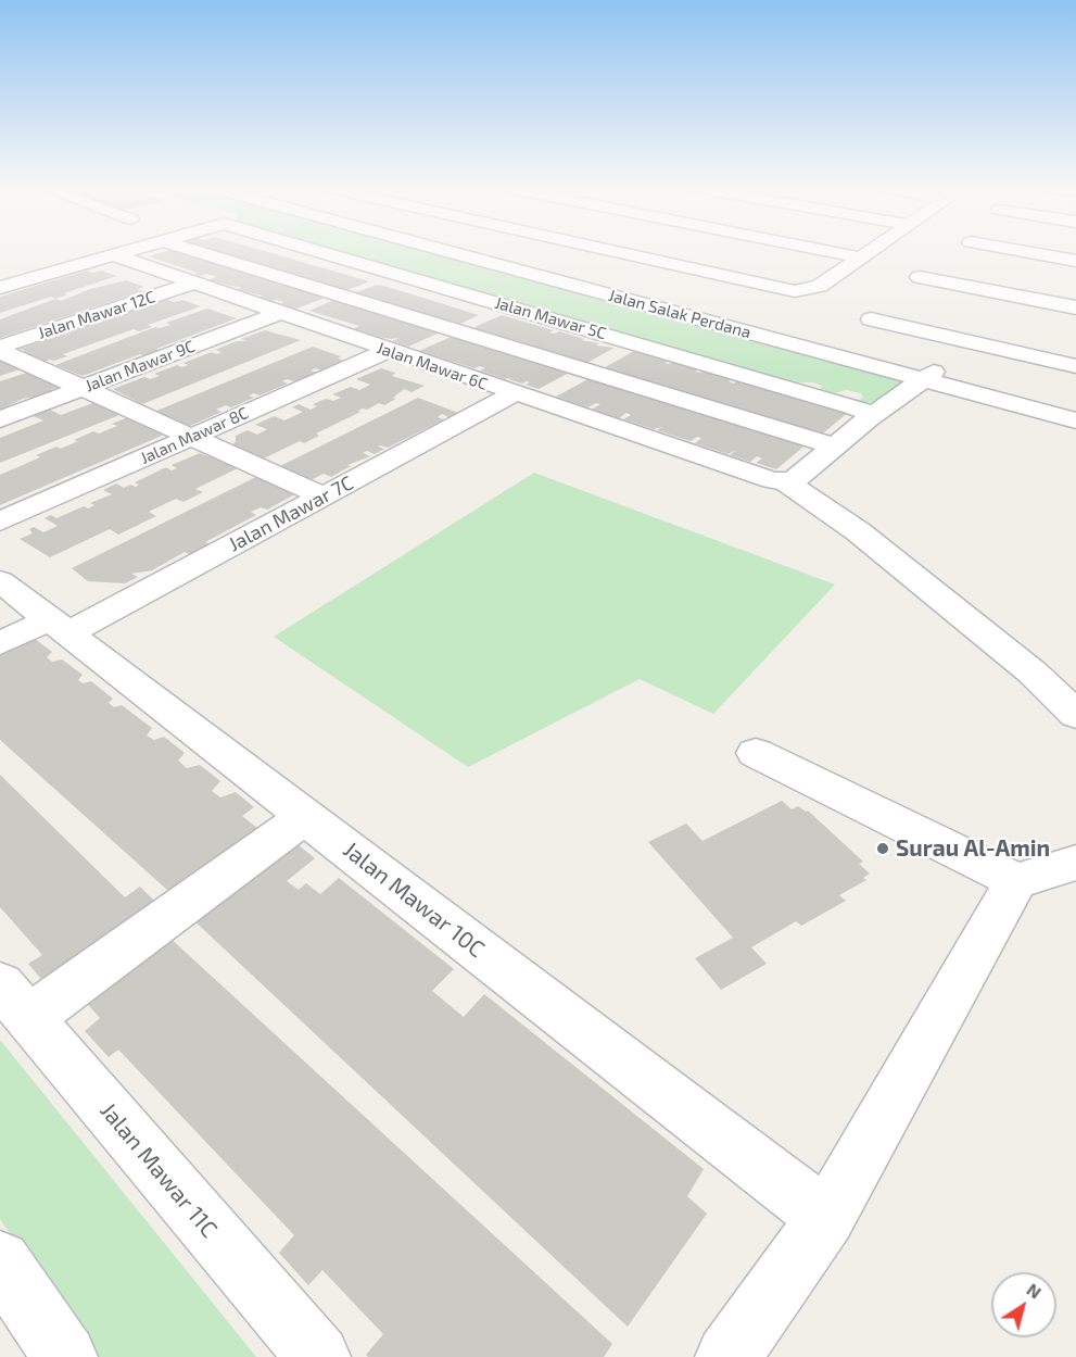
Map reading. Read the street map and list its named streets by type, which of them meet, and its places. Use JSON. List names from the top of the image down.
{
  "streets": {
    "street": [
      "Jalan Salak Perdana",
      "Jalan Mawar 12C",
      "Jalan Mawar 5C",
      "Jalan Mawar 9C",
      "Jalan Mawar 6C",
      "Jalan Mawar 8C",
      "Jalan Mawar 7C",
      "Jalan Mawar 10C",
      "Jalan Mawar 11C"
    ]
  },
  "crossings": [
    ["Jalan Mawar 12C", "Jalan Mawar 6C"],
    ["Jalan Mawar 5C", "Jalan Mawar 9C"],
    ["Jalan Mawar 5C", "Jalan Mawar 8C"],
    ["Jalan Mawar 5C", "Jalan Mawar 7C"],
    ["Jalan Mawar 9C", "Jalan Mawar 6C"],
    ["Jalan Mawar 6C", "Jalan Mawar 8C"],
    ["Jalan Mawar 6C", "Jalan Mawar 7C"],
    ["Jalan Mawar 7C", "Jalan Mawar 10C"]
  ],
  "places": ["Surau Al-Amin"],
  "north": "top right"
}
